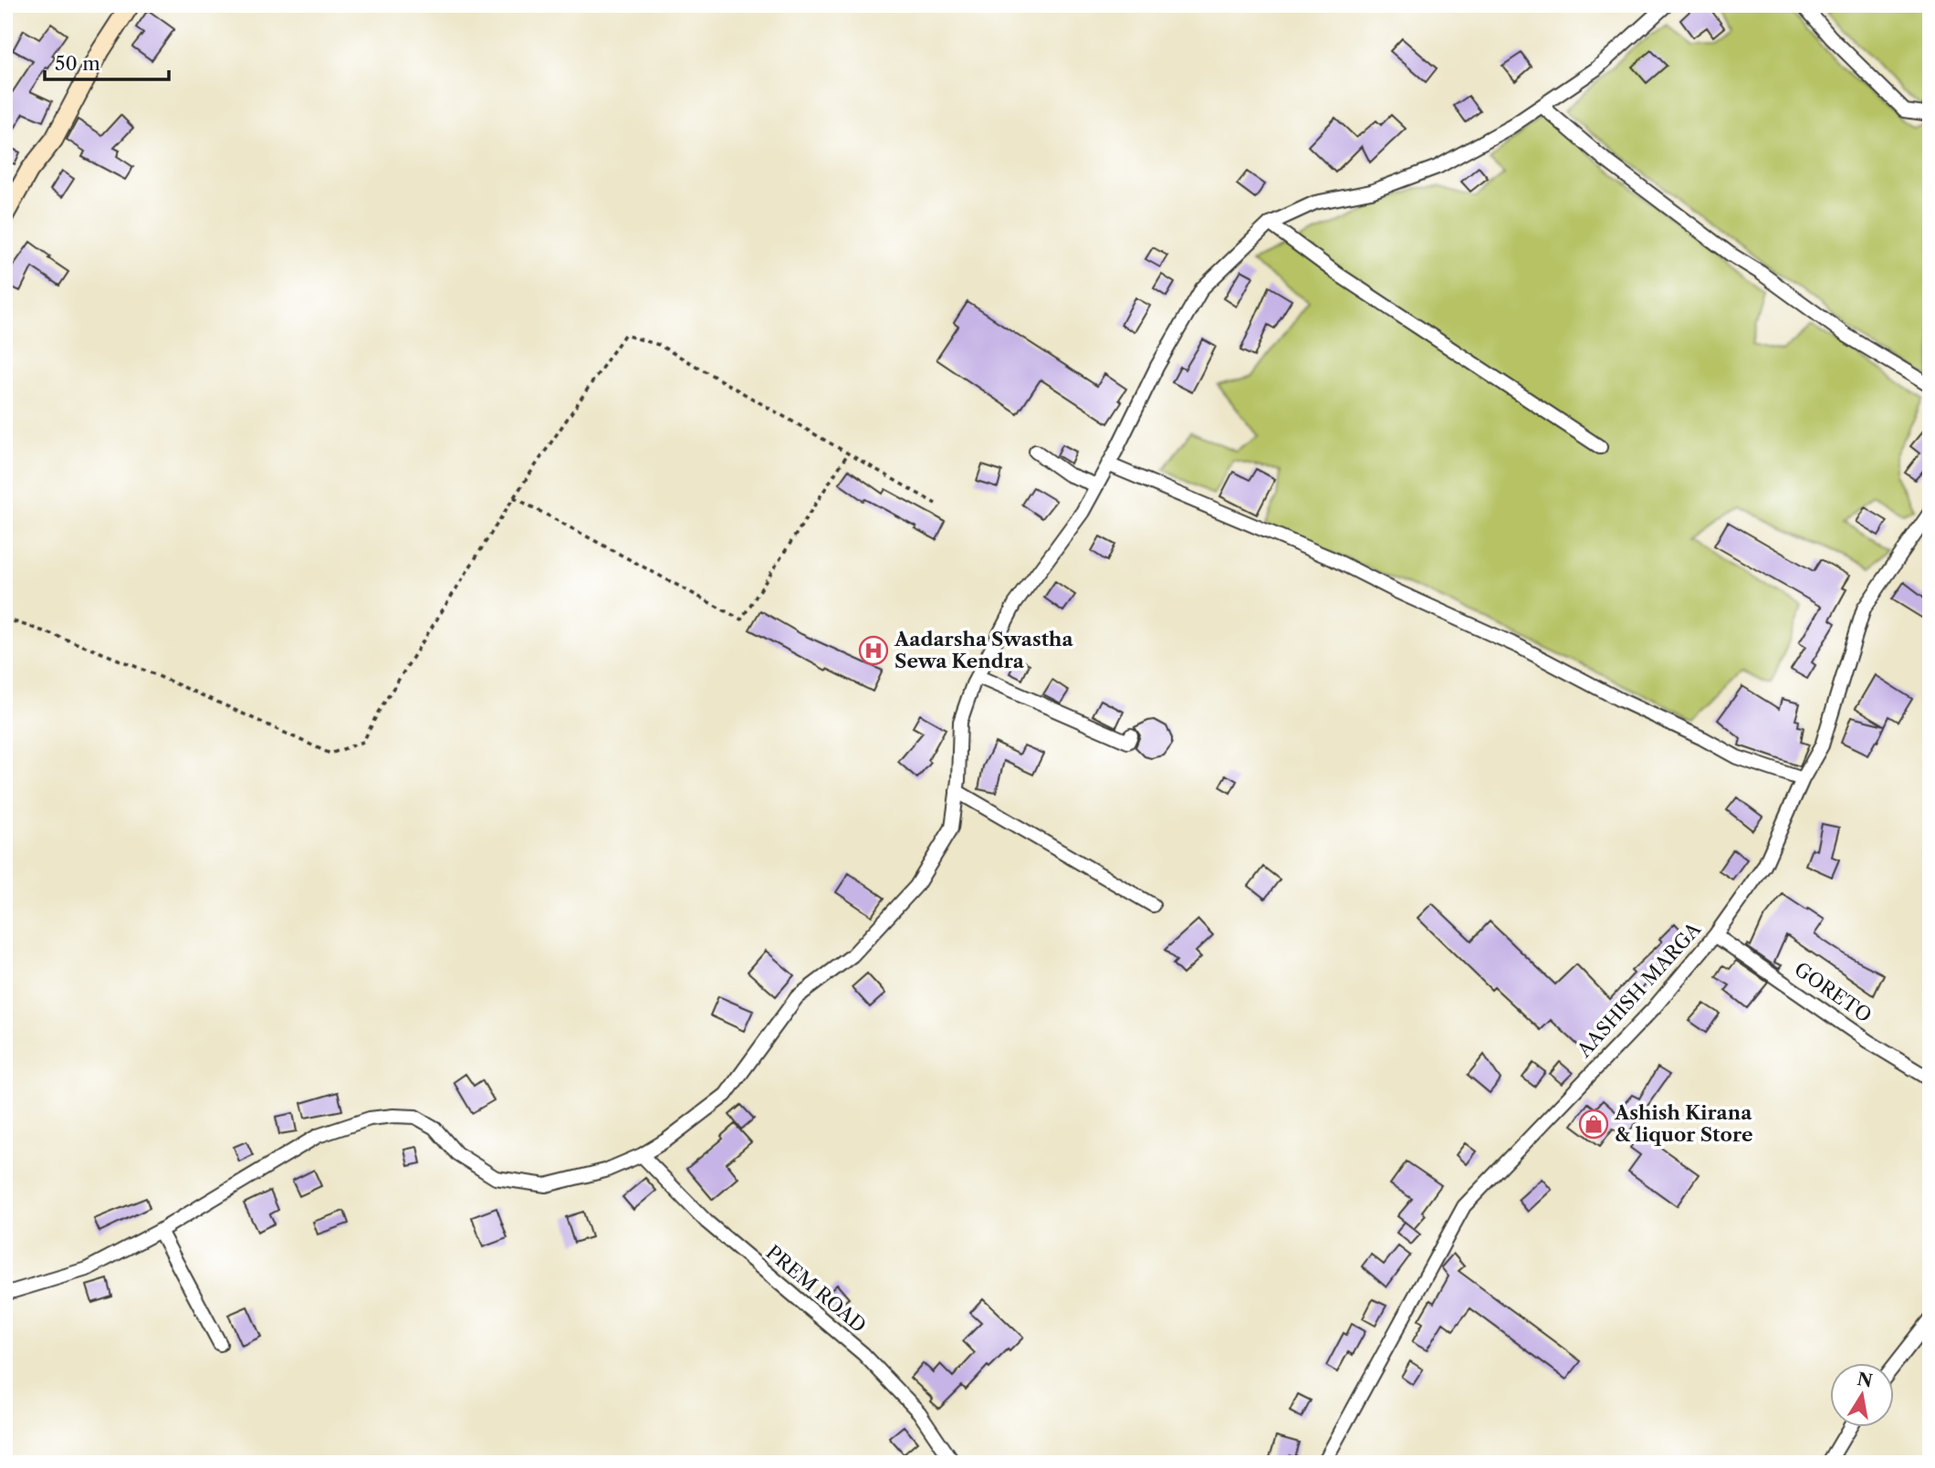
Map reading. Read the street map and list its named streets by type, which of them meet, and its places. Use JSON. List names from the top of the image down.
{
  "streets": {
    "street": ["AASHISH MARGA", "GORETO", "PREM ROAD"]
  },
  "crossings": [
    ["AASHISH MARGA", "GORETO"]
  ],
  "places": {
    "hospital": ["Aadarsha Swastha Sewa Kendra"],
    "shop": ["Ashish Kirana & liquor Store"]
  },
  "scale_bar": "50 m",
  "north": "top"
}
